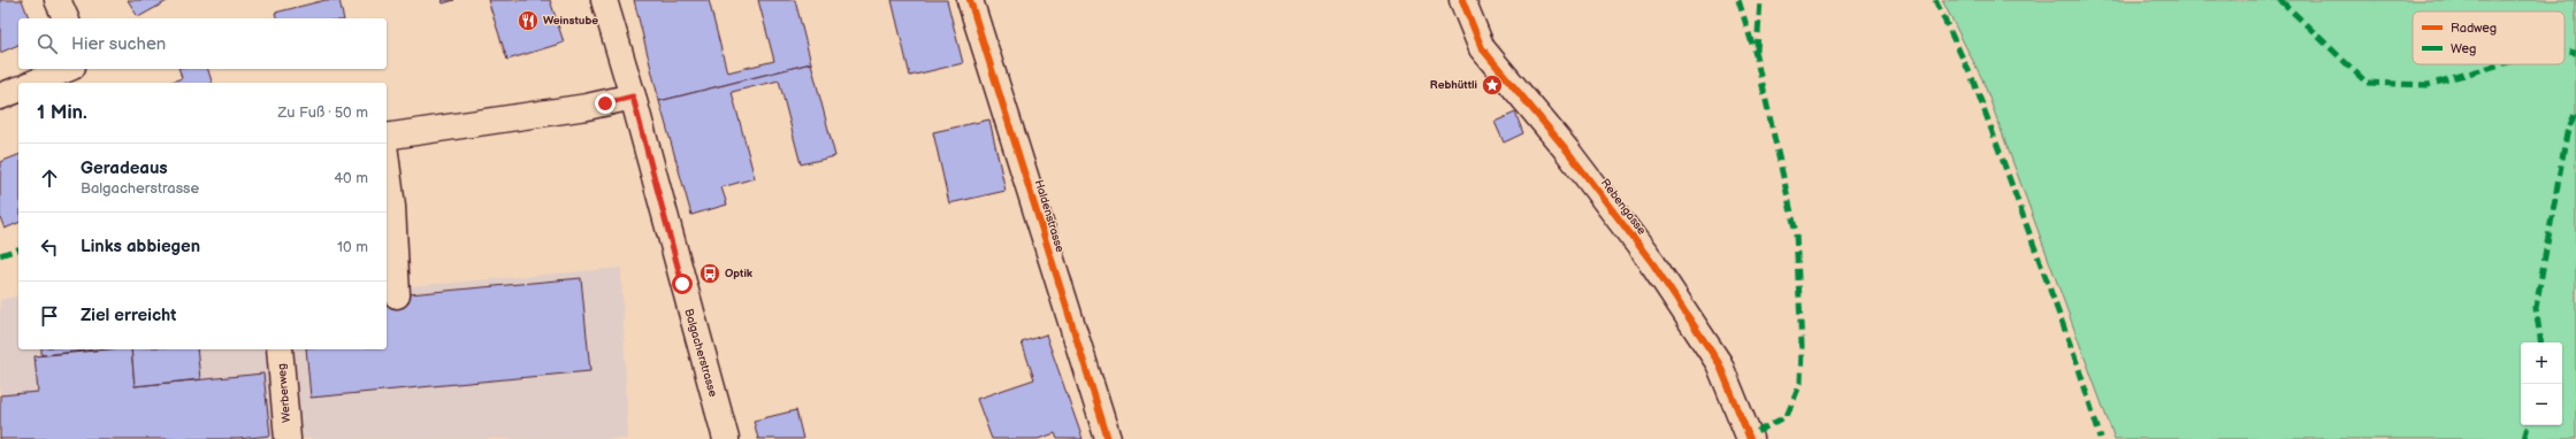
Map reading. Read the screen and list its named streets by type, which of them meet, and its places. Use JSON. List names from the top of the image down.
{
  "streets": {
    "street": [
      "Rebengasse",
      "Haldenstrasse",
      "Balgacherstrasse",
      "Werberweg"
    ]
  },
  "places": {
    "restaurant": ["Weinstube"],
    "place": ["Rebhüttli"],
    "bus stop": ["Optik"]
  },
  "legend": ["Radweg", "Weg"],
  "page": {
    "search": "Hier suchen",
    "heading": ["1 Min.", "Zu Fuß · 50 m"],
    "list": [
      ["Geradeaus", "Balgacherstrasse", "40 m"],
      ["Links abbiegen", "10 m"],
      "Ziel erreicht"
    ],
    "map_buttons": ["+", "−"]
  }
}
